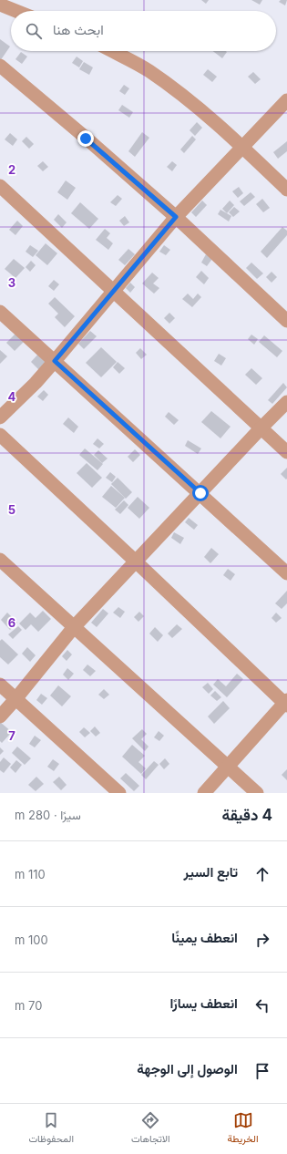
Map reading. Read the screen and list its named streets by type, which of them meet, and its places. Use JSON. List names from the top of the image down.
{
  "page": {
    "search": "ابحث هنا",
    "heading": ["4 دقيقة", "سيرًا · 280 m"],
    "list": [
      ["تابع السير", "110 m"],
      ["انعطف يمينًا", "100 m"],
      ["انعطف يسارًا", "70 m"],
      "الوصول إلى الوجهة"
    ],
    "nav": ["الخريطة", "الاتجاهات", "المحفوظات"]
  },
  "grid": {
    "rows": [
      "2",
      "3",
      "4",
      "5",
      "6",
      "7"
    ]
  }
}
